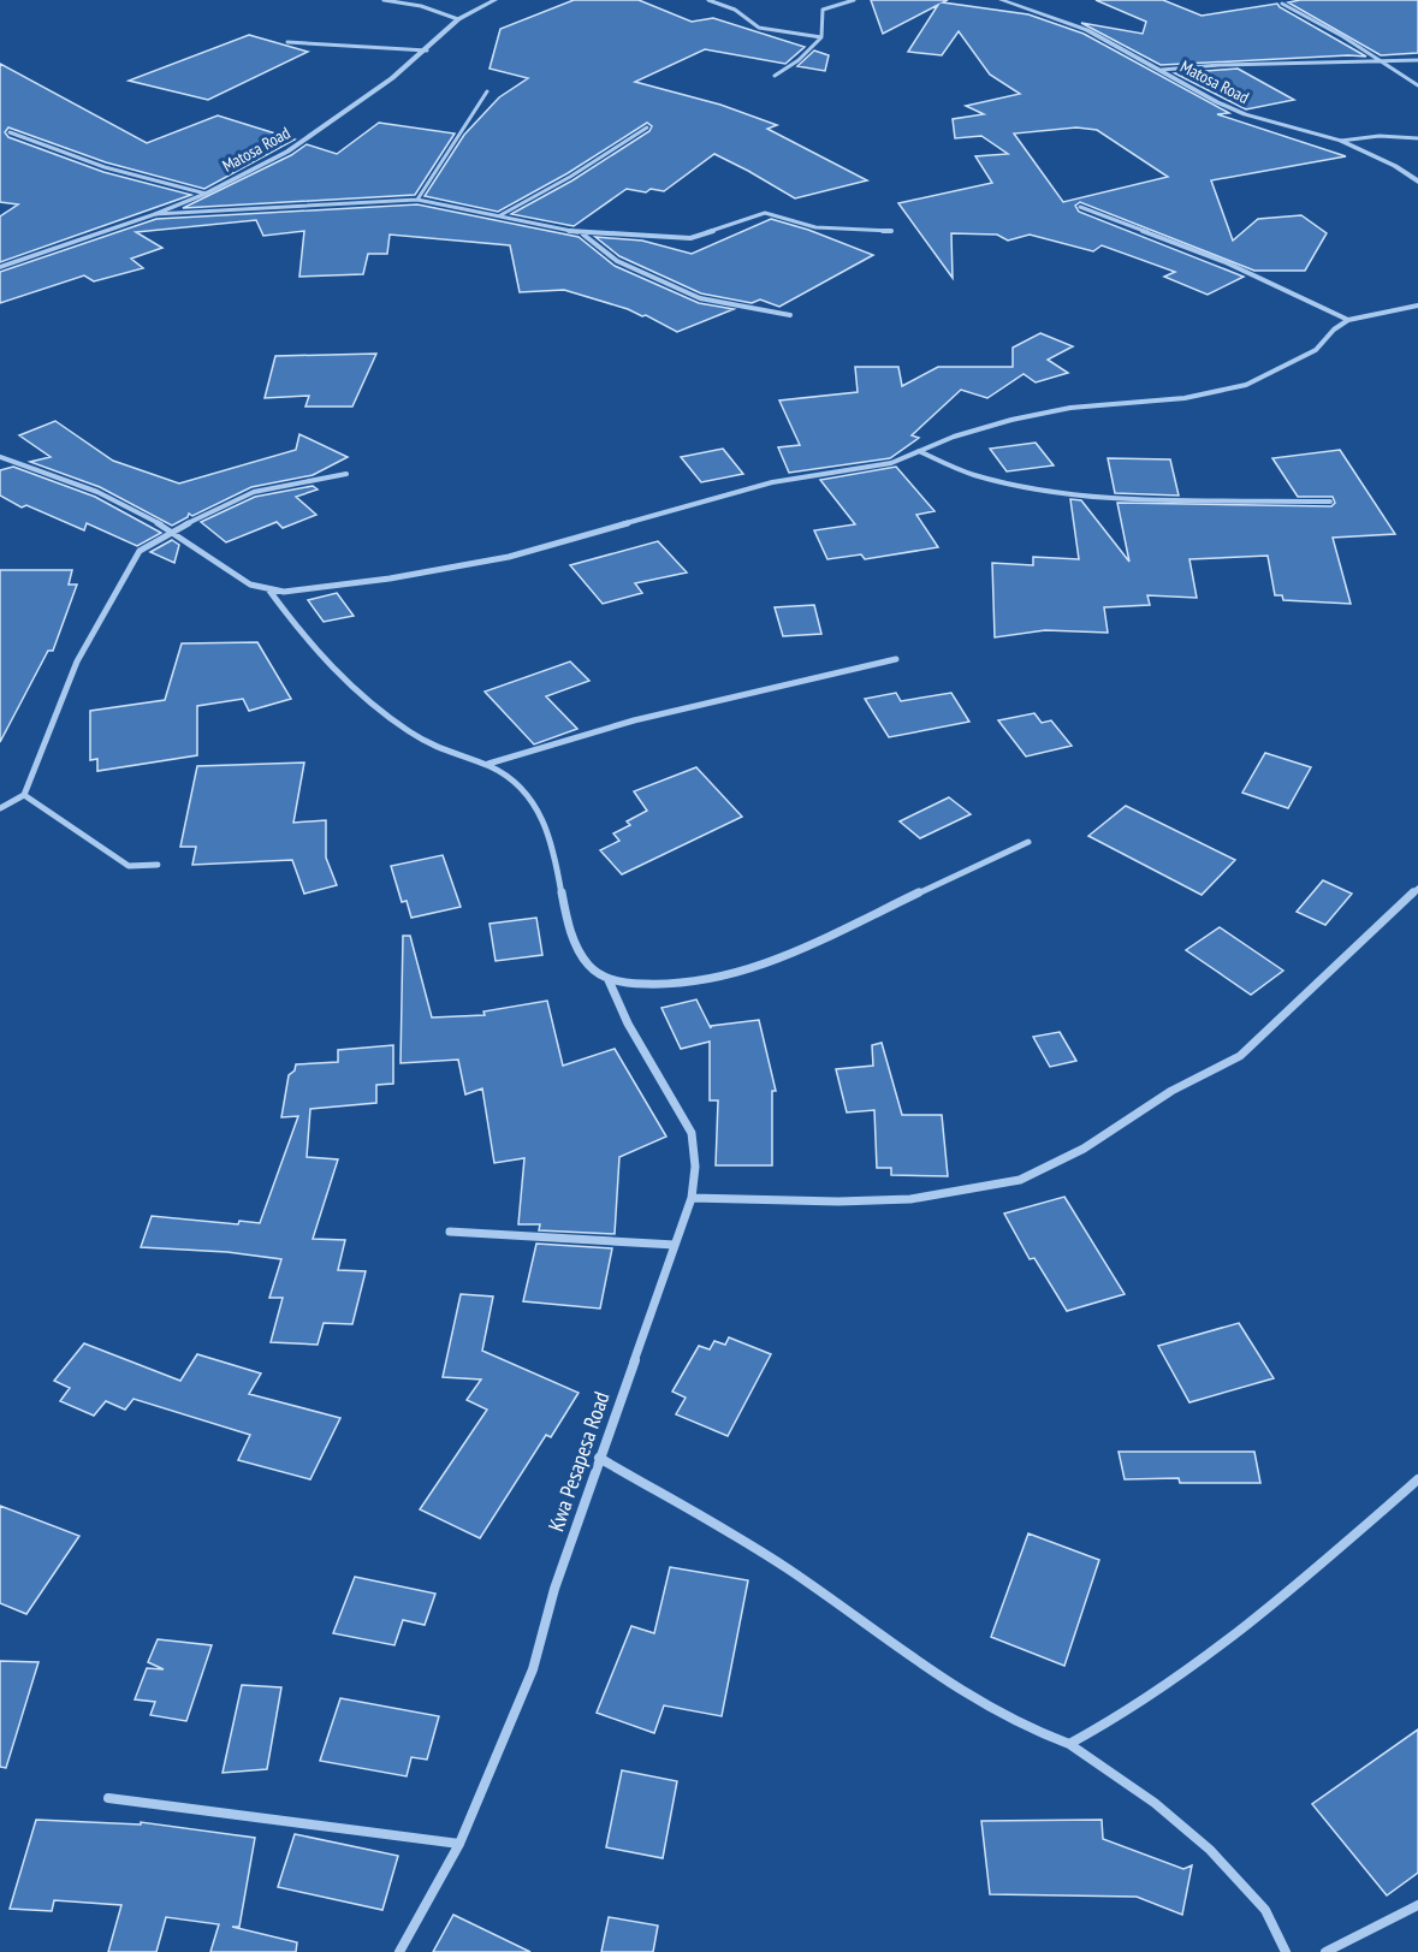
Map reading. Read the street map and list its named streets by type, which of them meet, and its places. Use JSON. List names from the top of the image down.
{
  "streets": {
    "street": ["Matosa Road", "Kwa Pesapesa Road"]
  }
}
